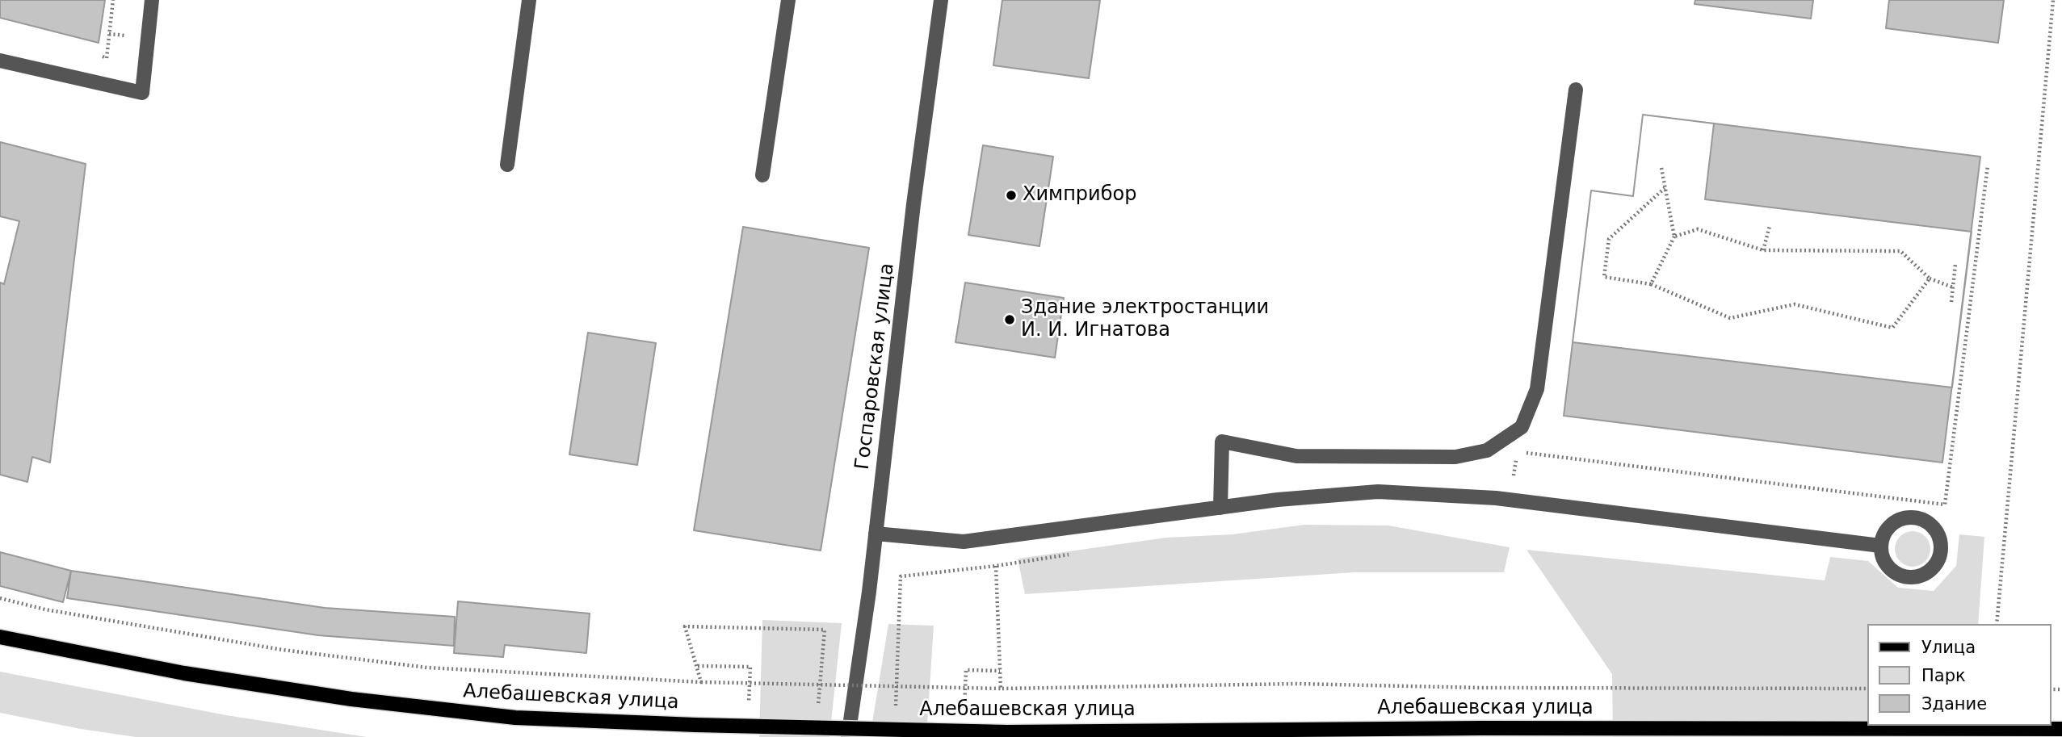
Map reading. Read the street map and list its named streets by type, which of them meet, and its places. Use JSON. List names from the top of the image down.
{
  "streets": {
    "main road": ["Алебашевская улица"],
    "street": ["Госпаровская улица"]
  },
  "places": ["Химприбор", "Здание электростанции И. И. Игнатова"],
  "legend": ["Улица", "Парк", "Здание"]
}
